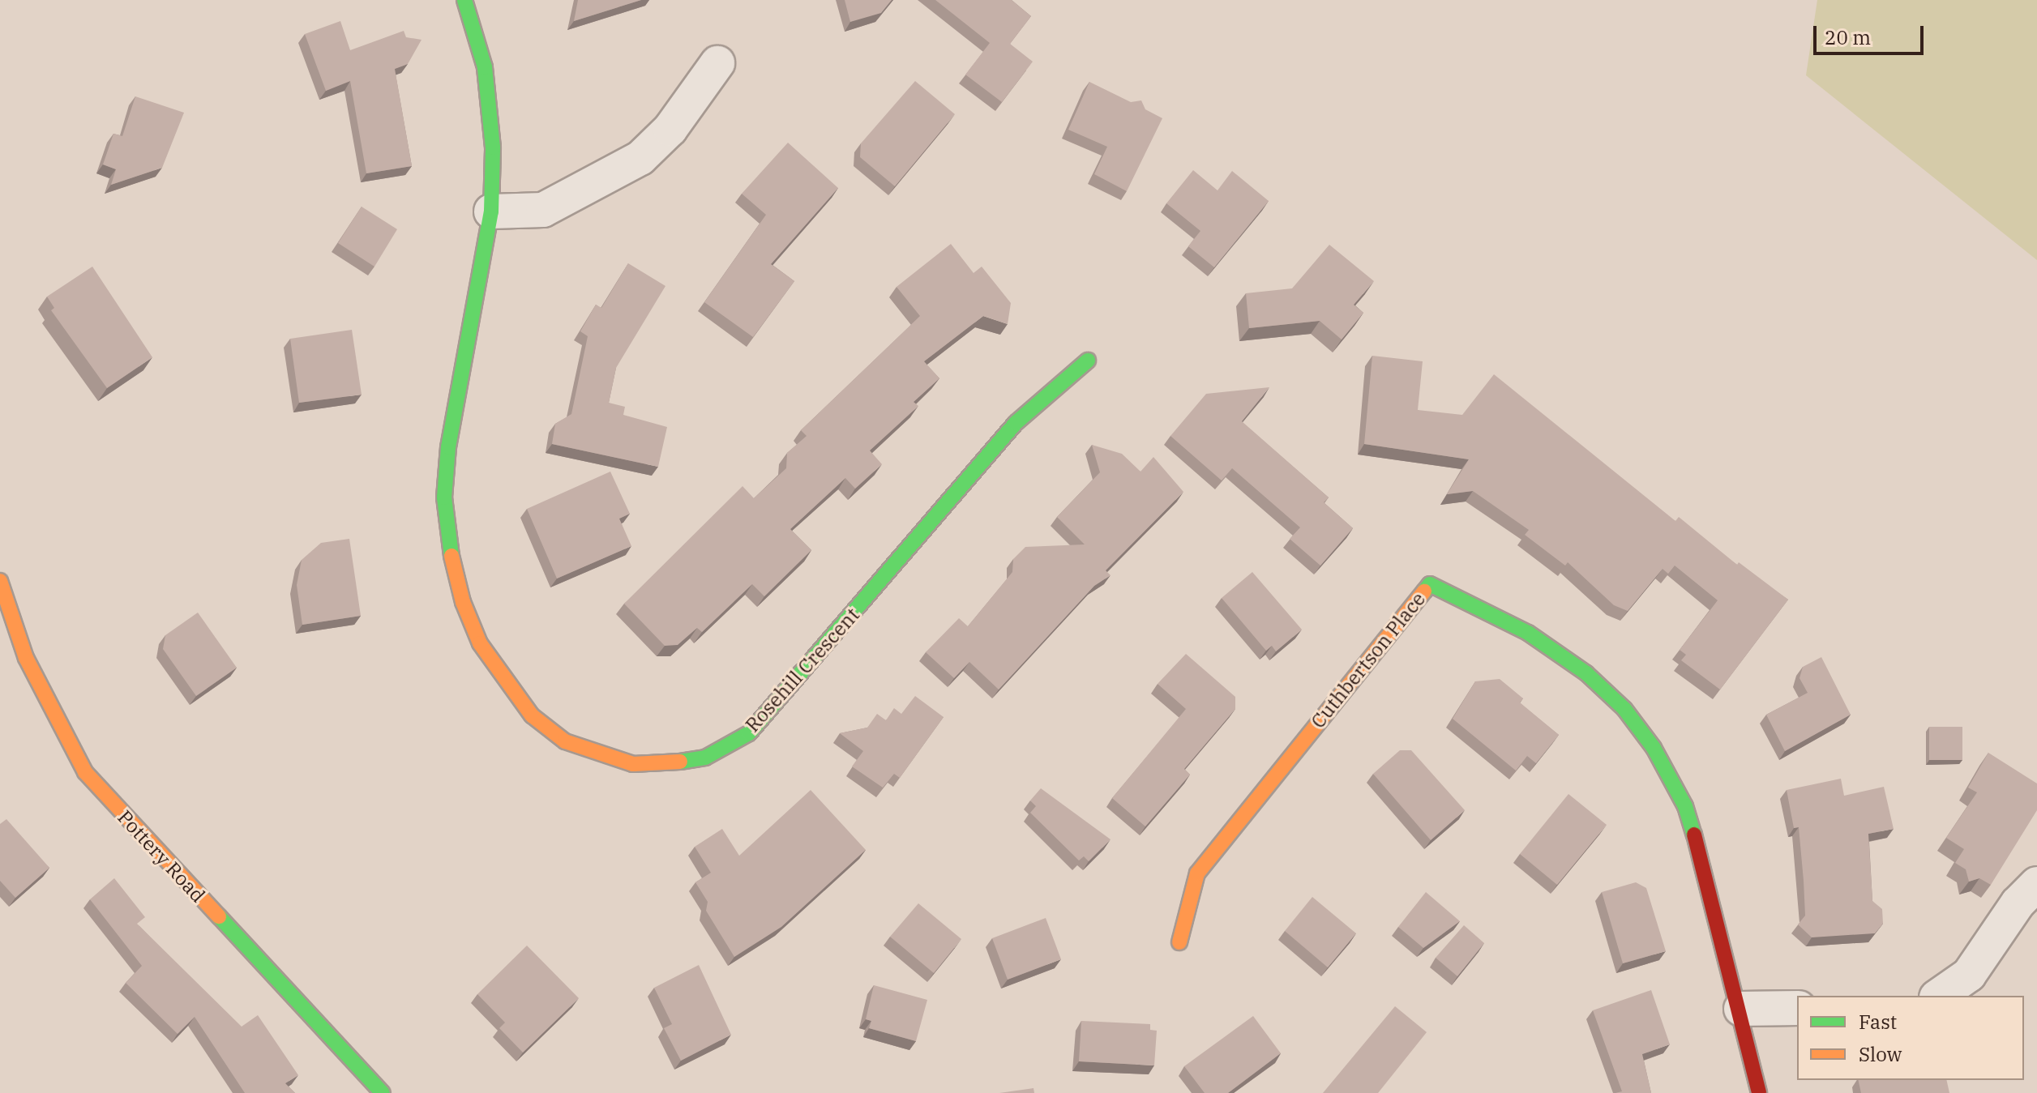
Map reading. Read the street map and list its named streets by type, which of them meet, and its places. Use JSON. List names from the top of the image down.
{
  "streets": {
    "street": ["Cuthbertson Place", "Rosehill Crescent", "Pottery Road"]
  },
  "legend": ["Fast", "Slow"],
  "scale_bar": "20 m"
}
